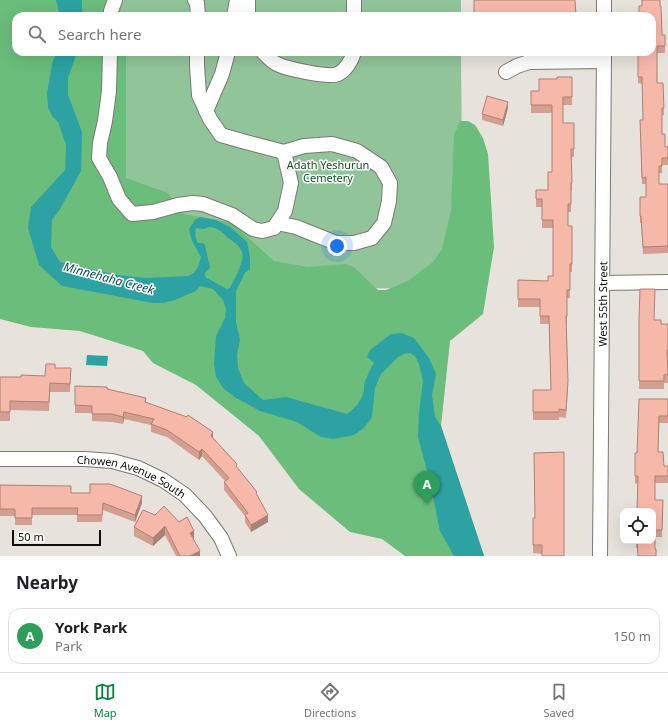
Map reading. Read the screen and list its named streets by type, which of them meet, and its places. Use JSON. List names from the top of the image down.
{
  "streets": {
    "street": ["West 55th Street", "Chowen Avenue South"]
  },
  "water": ["Minnehaha Creek"],
  "parks": ["Adath Yeshurun Cemetery"],
  "scale_bar": "50 m",
  "page": {
    "search": "Search here",
    "pins": "A",
    "scale": "50 m",
    "heading": "Nearby",
    "list": [
      {
        "mark": "A",
        "name": "York Park",
        "note": "Park",
        "value": "150 m"
      }
    ],
    "nav": ["Map", "Directions", "Saved"]
  }
}
